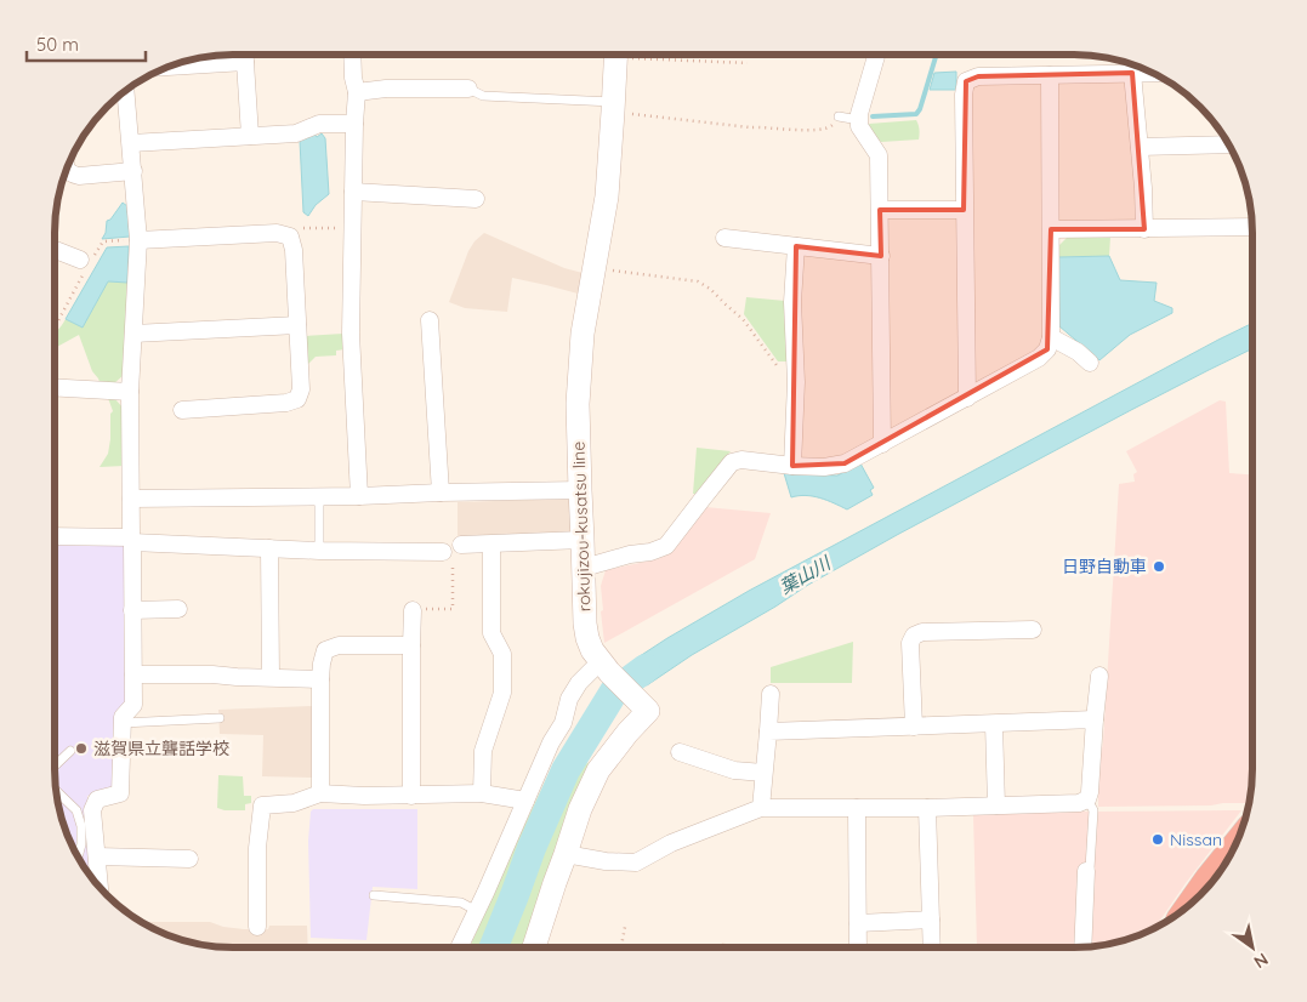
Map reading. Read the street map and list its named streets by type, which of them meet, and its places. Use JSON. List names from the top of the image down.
{
  "streets": {
    "main road": ["rokujizou-kusatsu line"]
  },
  "water": ["葉山川"],
  "places": ["日野自動車", "滋賀県立聾話学校", "Nissan"],
  "scale_bar": "50 m",
  "north": "bottom right"
}
